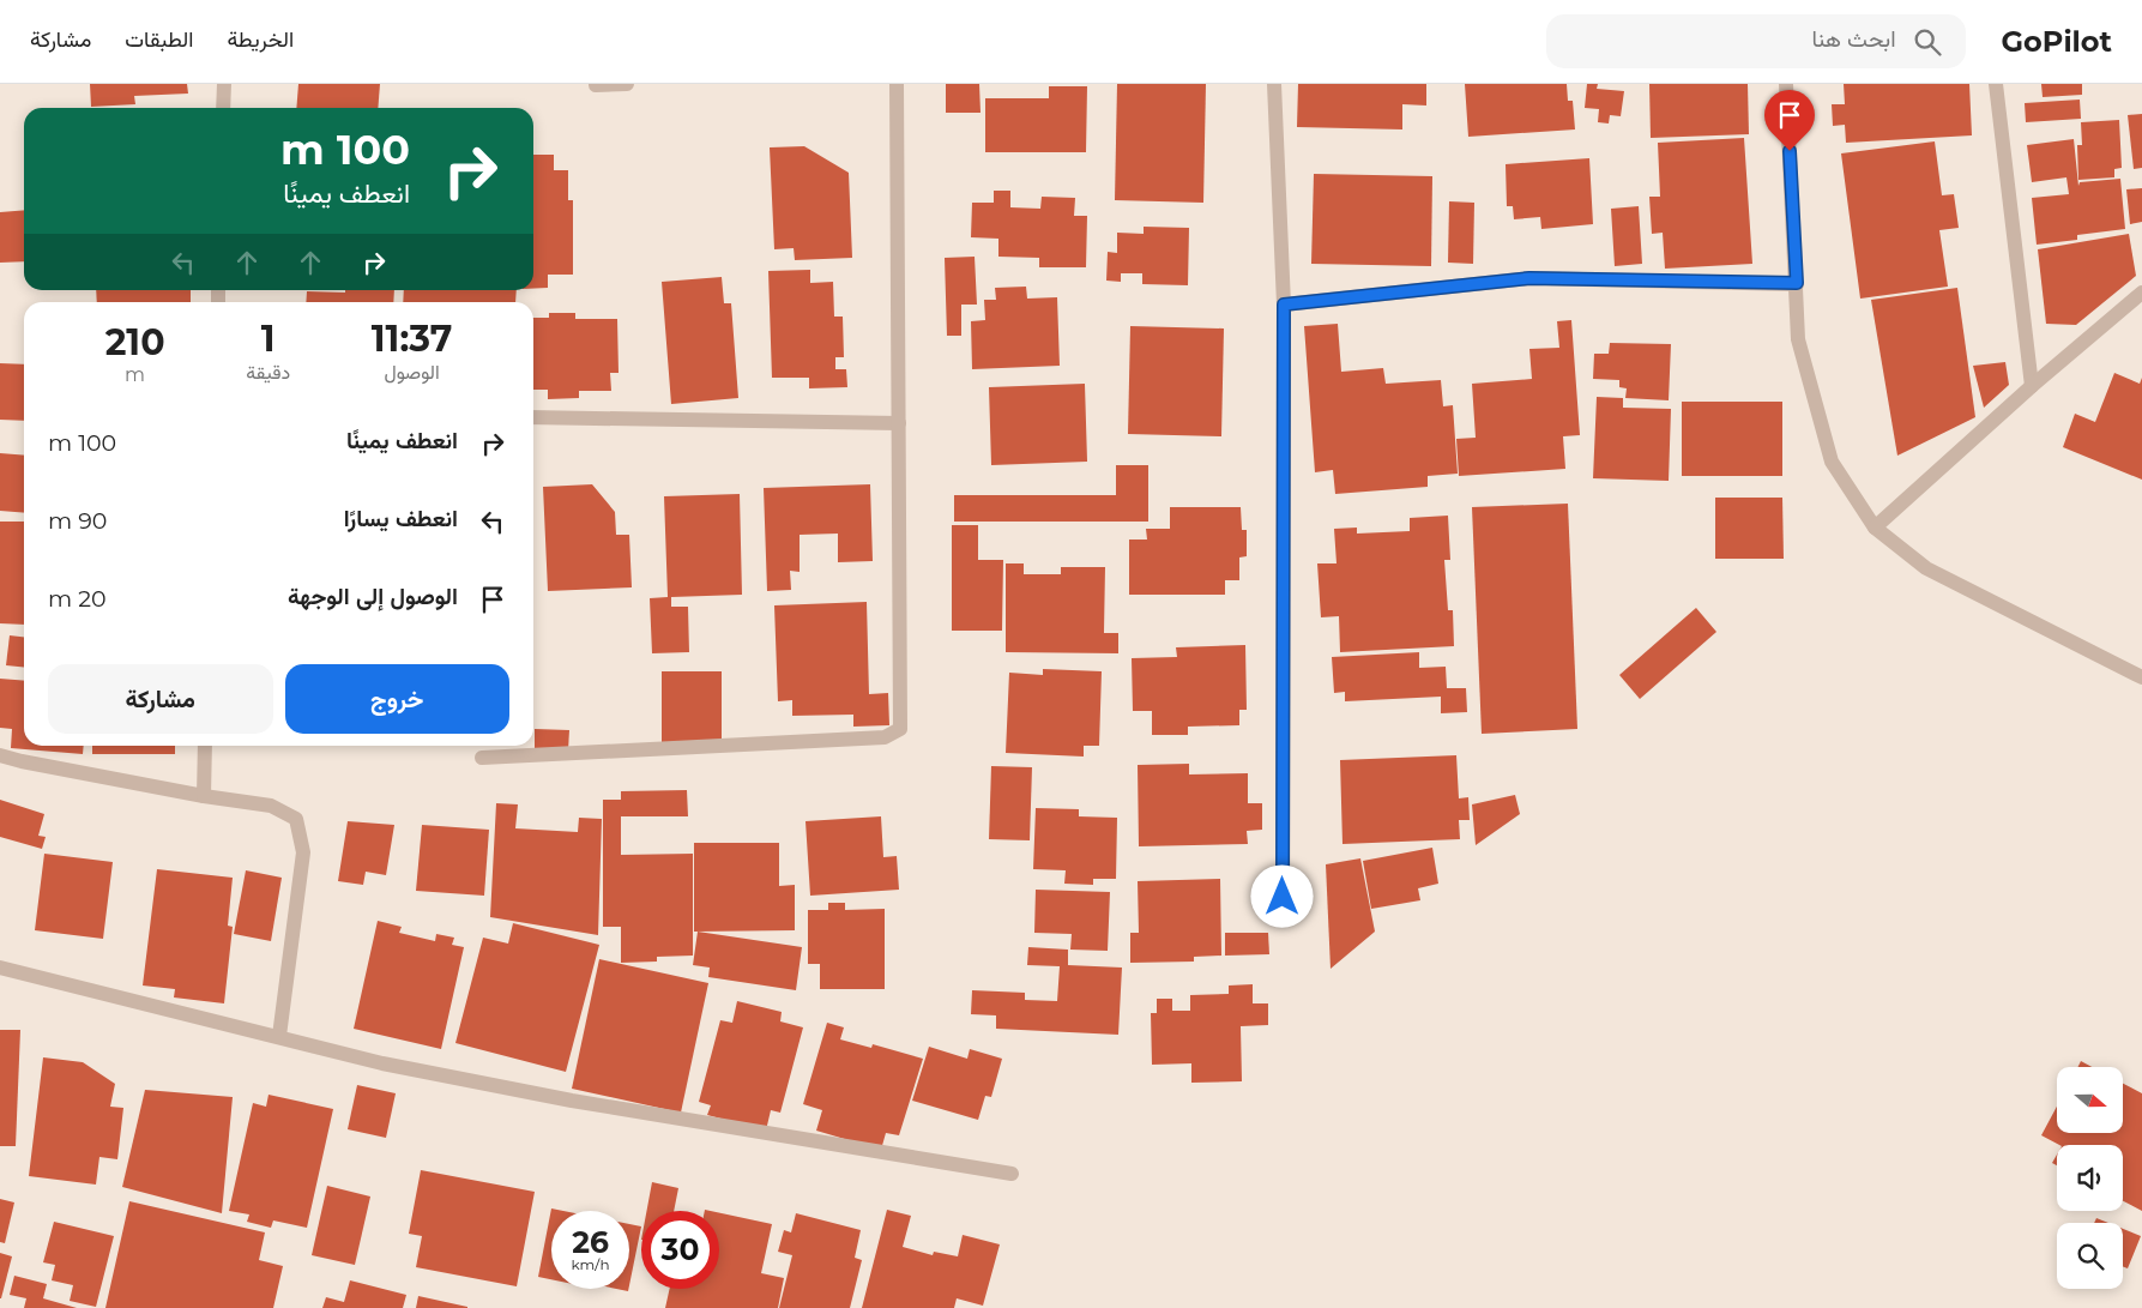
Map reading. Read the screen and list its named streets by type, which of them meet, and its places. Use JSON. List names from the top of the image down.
{
  "north": "right",
  "page": {
    "header": "GoPilot",
    "search": "ابحث هنا",
    "nav": ["الخريطة", "الطبقات", "مشاركة"],
    "turn": ["100 m", "انعطف يمينًا"],
    "eta": [
      "11:37",
      "الوصول",
      "1",
      "دقيقة",
      "210",
      "m"
    ],
    "list": [
      {
        "name": "انعطف يمينًا",
        "value": "100 m"
      },
      {
        "name": "انعطف يسارًا",
        "value": "90 m"
      },
      {
        "name": "الوصول إلى الوجهة",
        "value": "20 m"
      }
    ],
    "buttons": ["خروج", "مشاركة"],
    "speed": "26 km/h",
    "limit": "30"
  }
}
